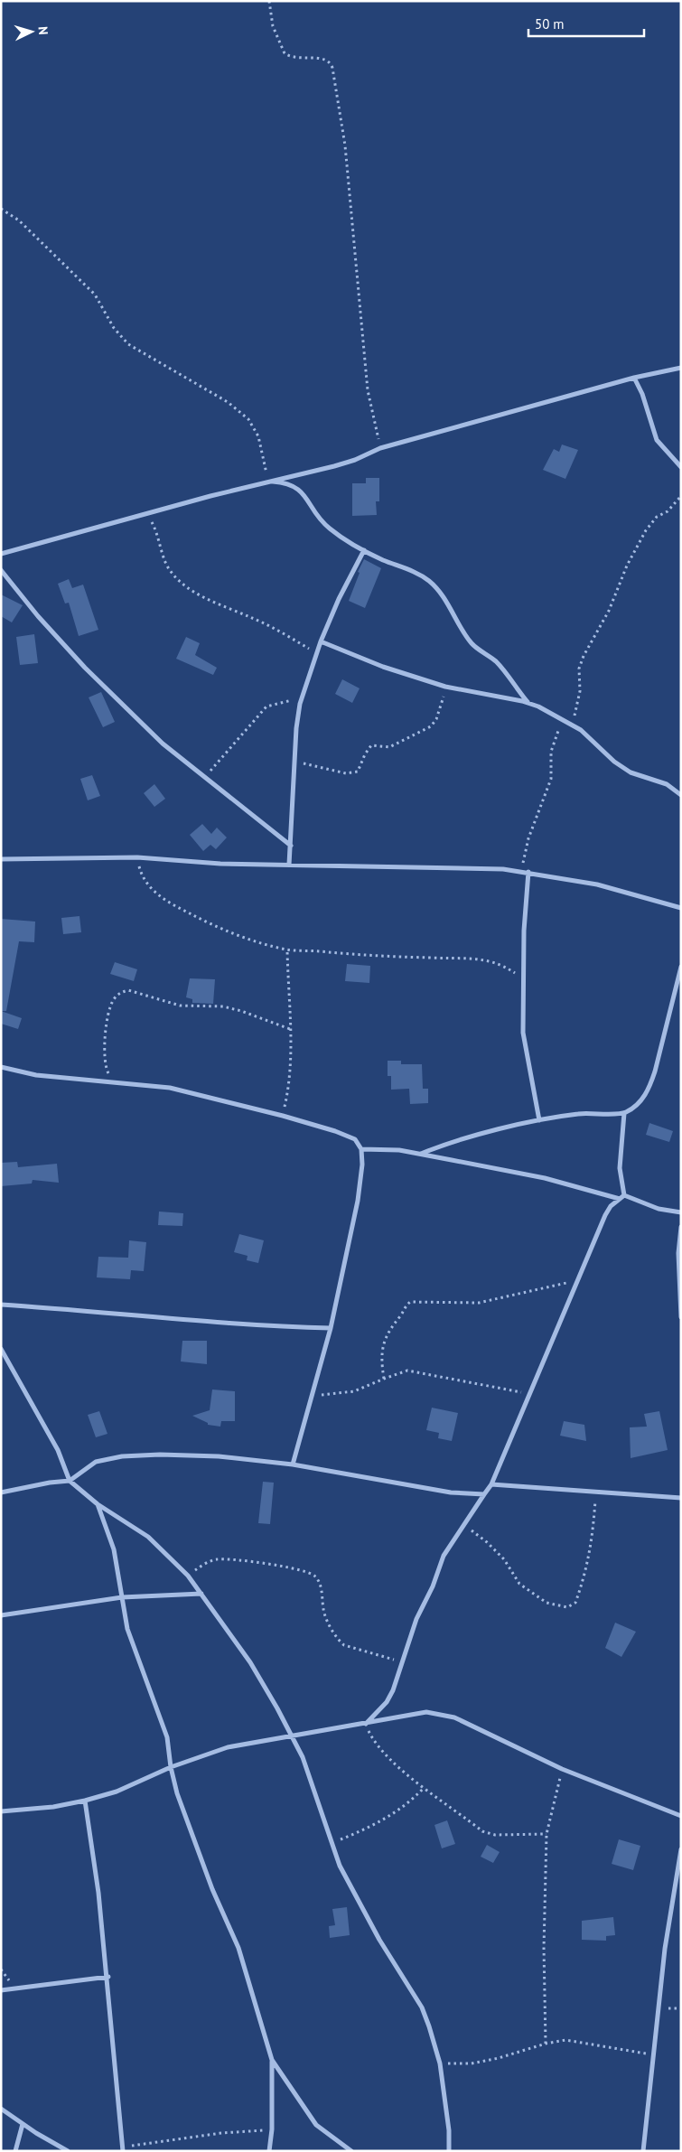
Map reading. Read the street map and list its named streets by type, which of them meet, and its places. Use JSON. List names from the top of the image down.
{
  "scale_bar": "50 m",
  "north": "right"
}
